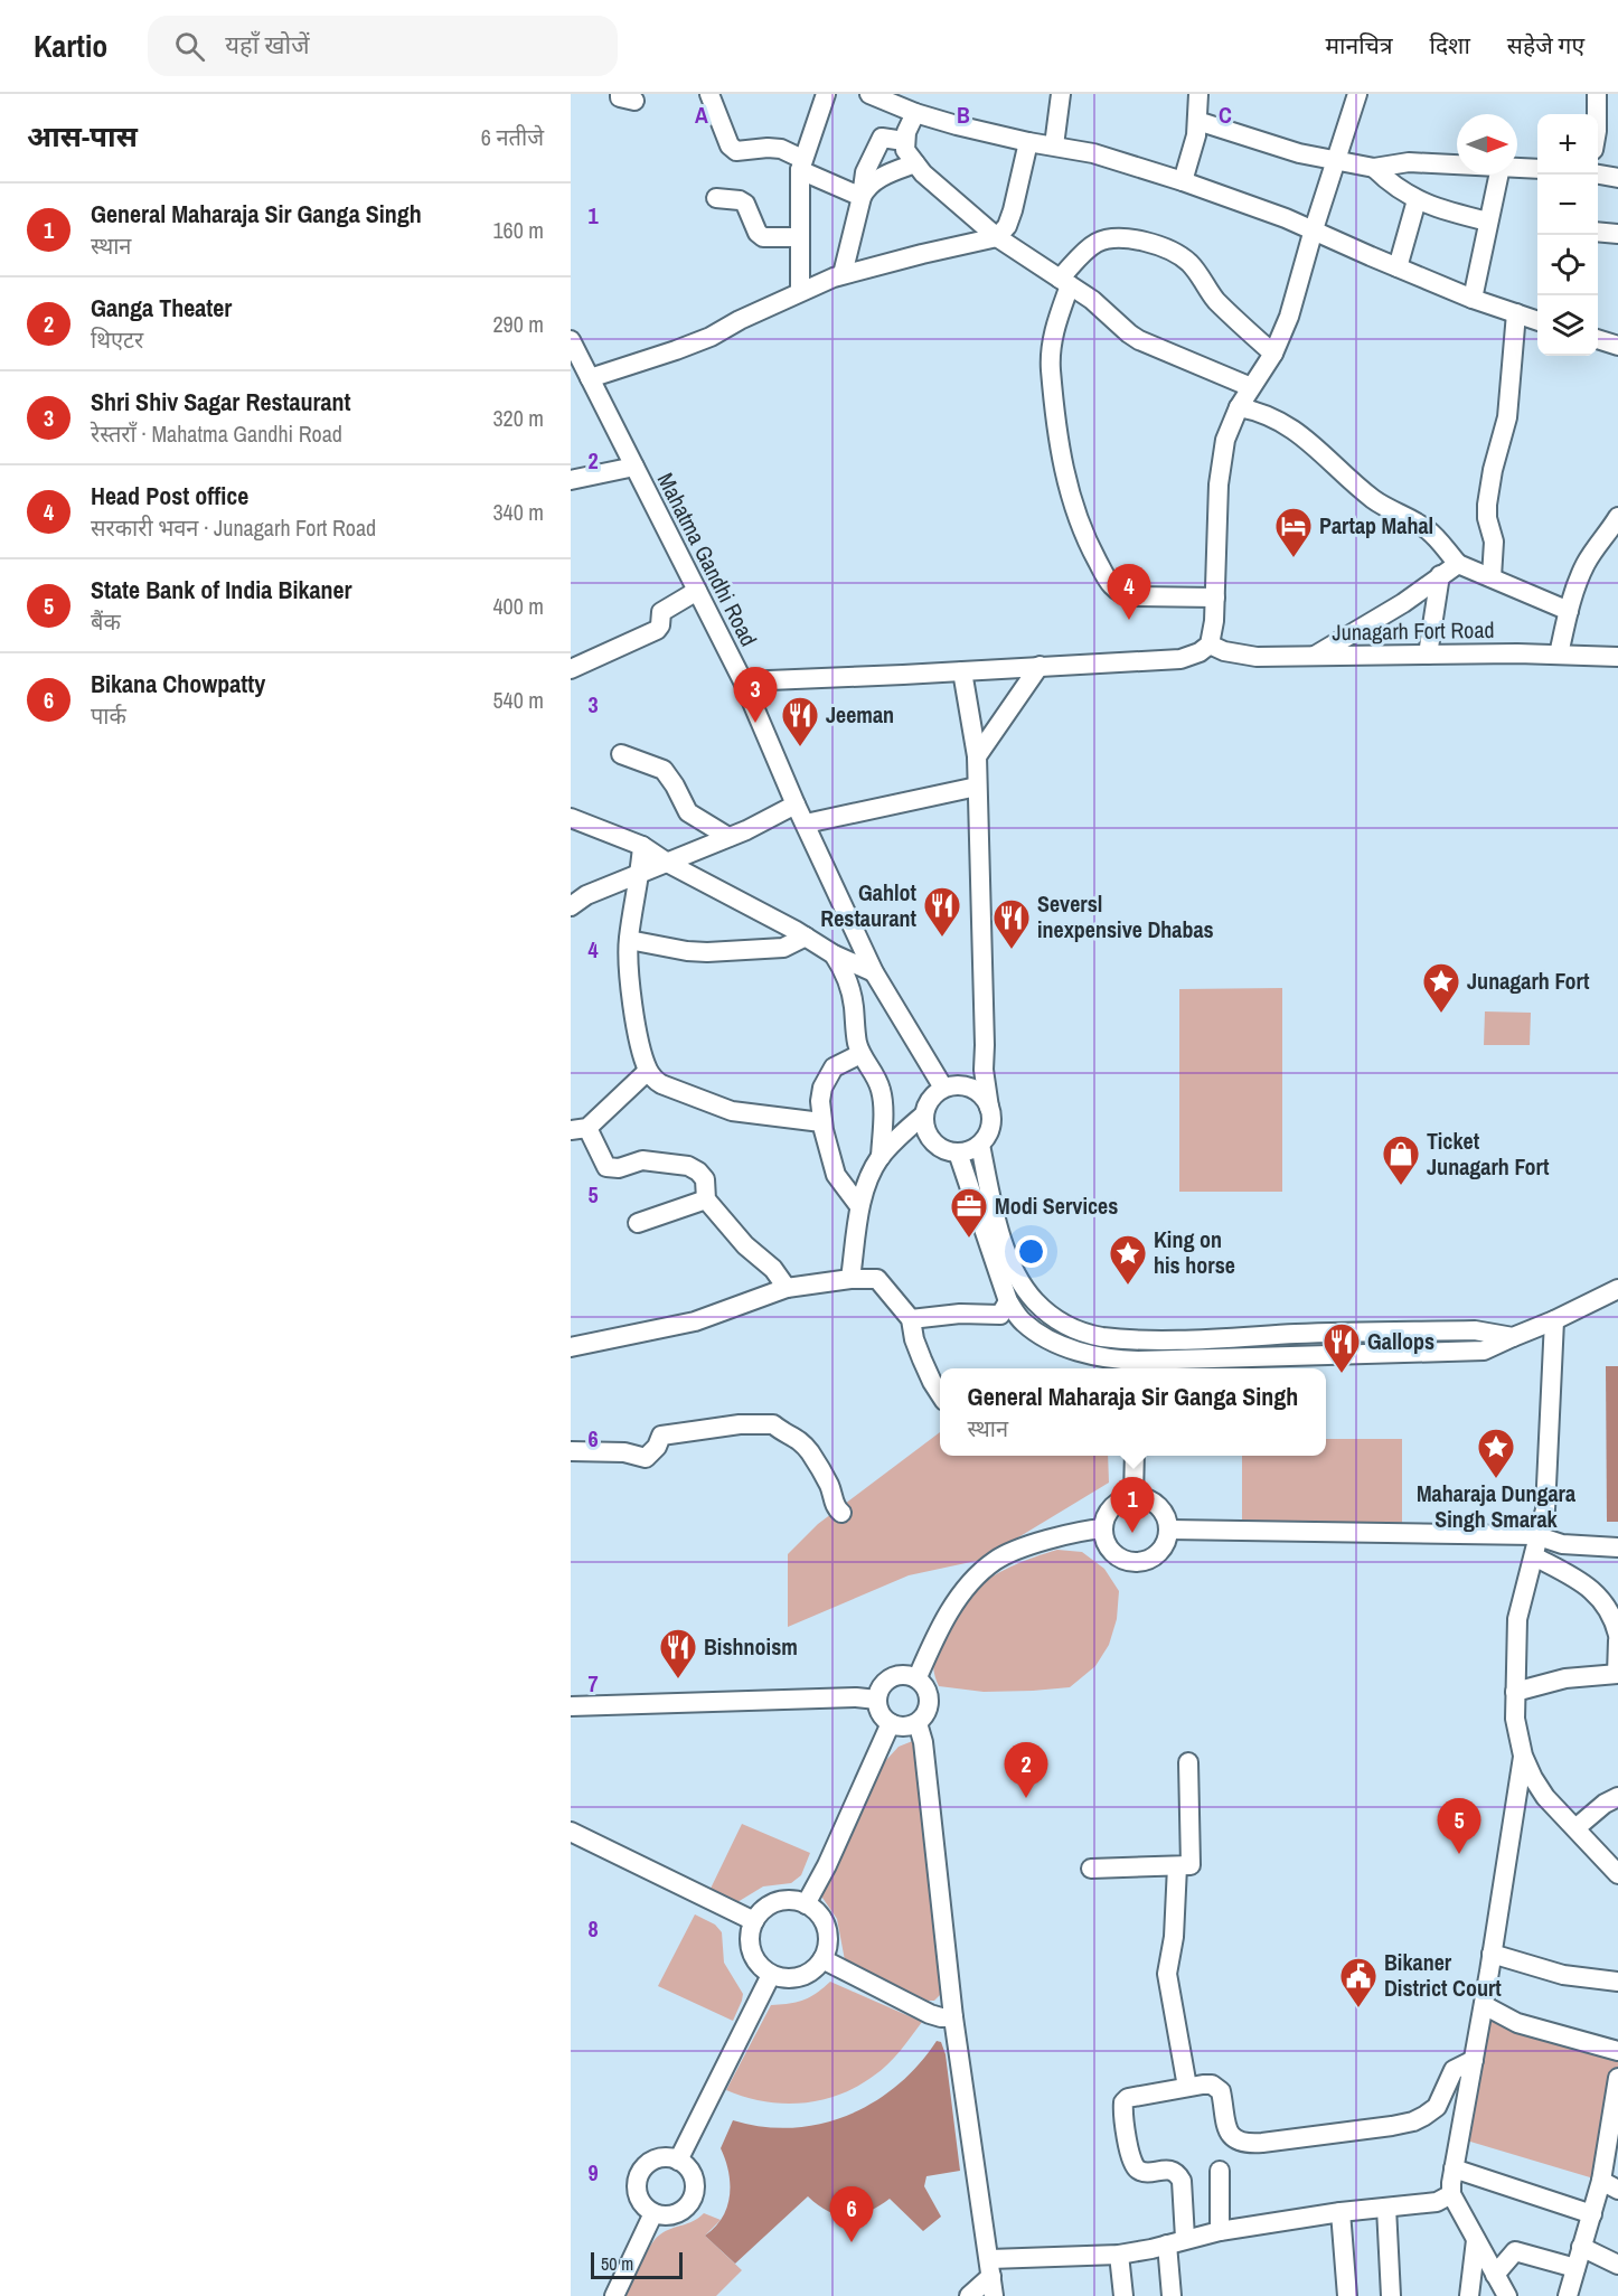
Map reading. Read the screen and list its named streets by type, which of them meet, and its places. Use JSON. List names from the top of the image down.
{
  "streets": {
    "street": ["Mahatma Gandhi Road", "Junagarh Fort Road"]
  },
  "places": {
    "hotel": ["Partap Mahal"],
    "restaurant": [
      "Jeeman",
      "Gahlot Restaurant",
      "Seversl inexpensive Dhabas",
      "Gallops",
      "Bishnoism"
    ],
    "place": ["Junagarh Fort", "King on his horse", "Maharaja Dungara Singh Smarak"],
    "shop": ["Ticket Junagarh Fort"],
    "office": ["Modi Services"],
    "public building": ["Bikaner District Court"]
  },
  "scale_bar": "50 m",
  "north": "right",
  "page": {
    "header": "Kartio",
    "search": "यहाँ खोजें",
    "nav": ["मानचित्र", "दिशा", "सहेजे गए"],
    "heading": ["आस-पास", "6 नतीजे"],
    "map_buttons": ["+", "−"],
    "list": [
      {
        "mark": "1",
        "name": "General Maharaja Sir Ganga Singh",
        "note": "स्थान",
        "value": "160 m"
      },
      {
        "mark": "2",
        "name": "Ganga Theater",
        "note": "थिएटर",
        "value": "290 m"
      },
      {
        "mark": "3",
        "name": "Shri Shiv Sagar Restaurant",
        "note": "रेस्तराँ · Mahatma Gandhi Road",
        "value": "320 m"
      },
      {
        "mark": "4",
        "name": "Head Post office",
        "note": "सरकारी भवन · Junagarh Fort Road",
        "value": "340 m"
      },
      {
        "mark": "5",
        "name": "State Bank of India Bikaner",
        "note": "बैंक",
        "value": "400 m"
      },
      {
        "mark": "6",
        "name": "Bikana Chowpatty",
        "note": "पार्क",
        "value": "540 m"
      }
    ],
    "pins": [
      "4",
      "3",
      "1",
      "2",
      "5",
      "6"
    ],
    "popup": ["General Maharaja Sir Ganga Singh", "स्थान"],
    "scale": "50 m"
  },
  "grid": {
    "columns": ["A", "B", "C"],
    "rows": [
      "1",
      "2",
      "3",
      "4",
      "5",
      "6",
      "7",
      "8",
      "9"
    ]
  }
}
